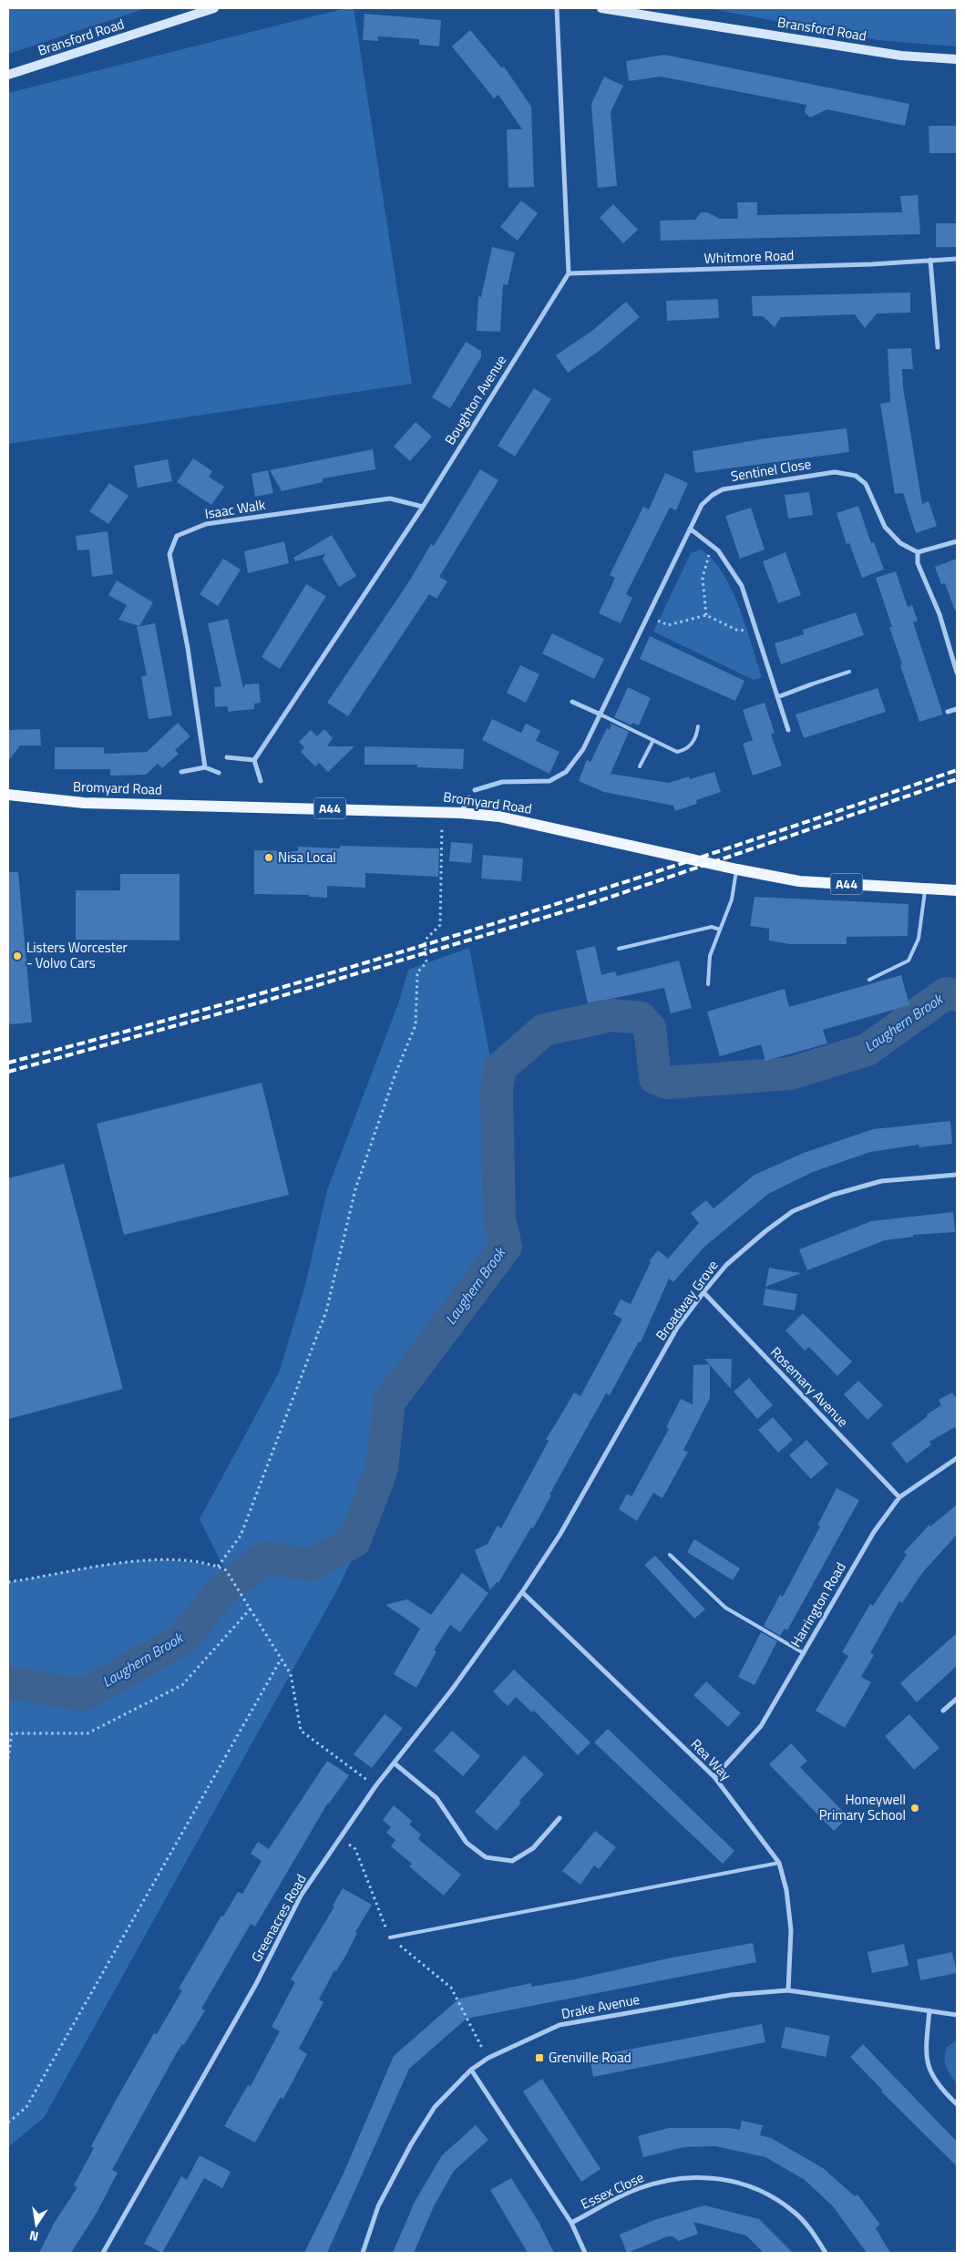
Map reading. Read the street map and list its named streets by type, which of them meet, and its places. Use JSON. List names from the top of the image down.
{
  "streets": {
    "main road": ["Bransford Road", "Bromyard Road", "A44"],
    "street": [
      "Whitmore Road",
      "Boughton Avenue",
      "Sentinel Close",
      "Isaac Walk",
      "Broadway Grove",
      "Rosemary Avenue",
      "Harrington Road",
      "Rea Way",
      "Greenacres Road",
      "Drake Avenue",
      "Essex Close"
    ]
  },
  "crossings": [
    ["Whitmore Road", "Boughton Avenue"],
    ["Boughton Avenue", "Isaac Walk"],
    ["Broadway Grove", "Rosemary Avenue"],
    ["Broadway Grove", "Rea Way"],
    ["Broadway Grove", "Greenacres Road"],
    ["Rosemary Avenue", "Harrington Road"],
    ["Harrington Road", "Rea Way"],
    ["Rea Way", "Greenacres Road"],
    ["Rea Way", "Drake Avenue"]
  ],
  "water": ["Laughern Brook"],
  "places": {
    "other": ["Nisa Local", "Listers Worcester - Volvo Cars", "Honeywell Primary School"],
    "transit": ["Grenville Road"]
  },
  "north": "bottom"
}
